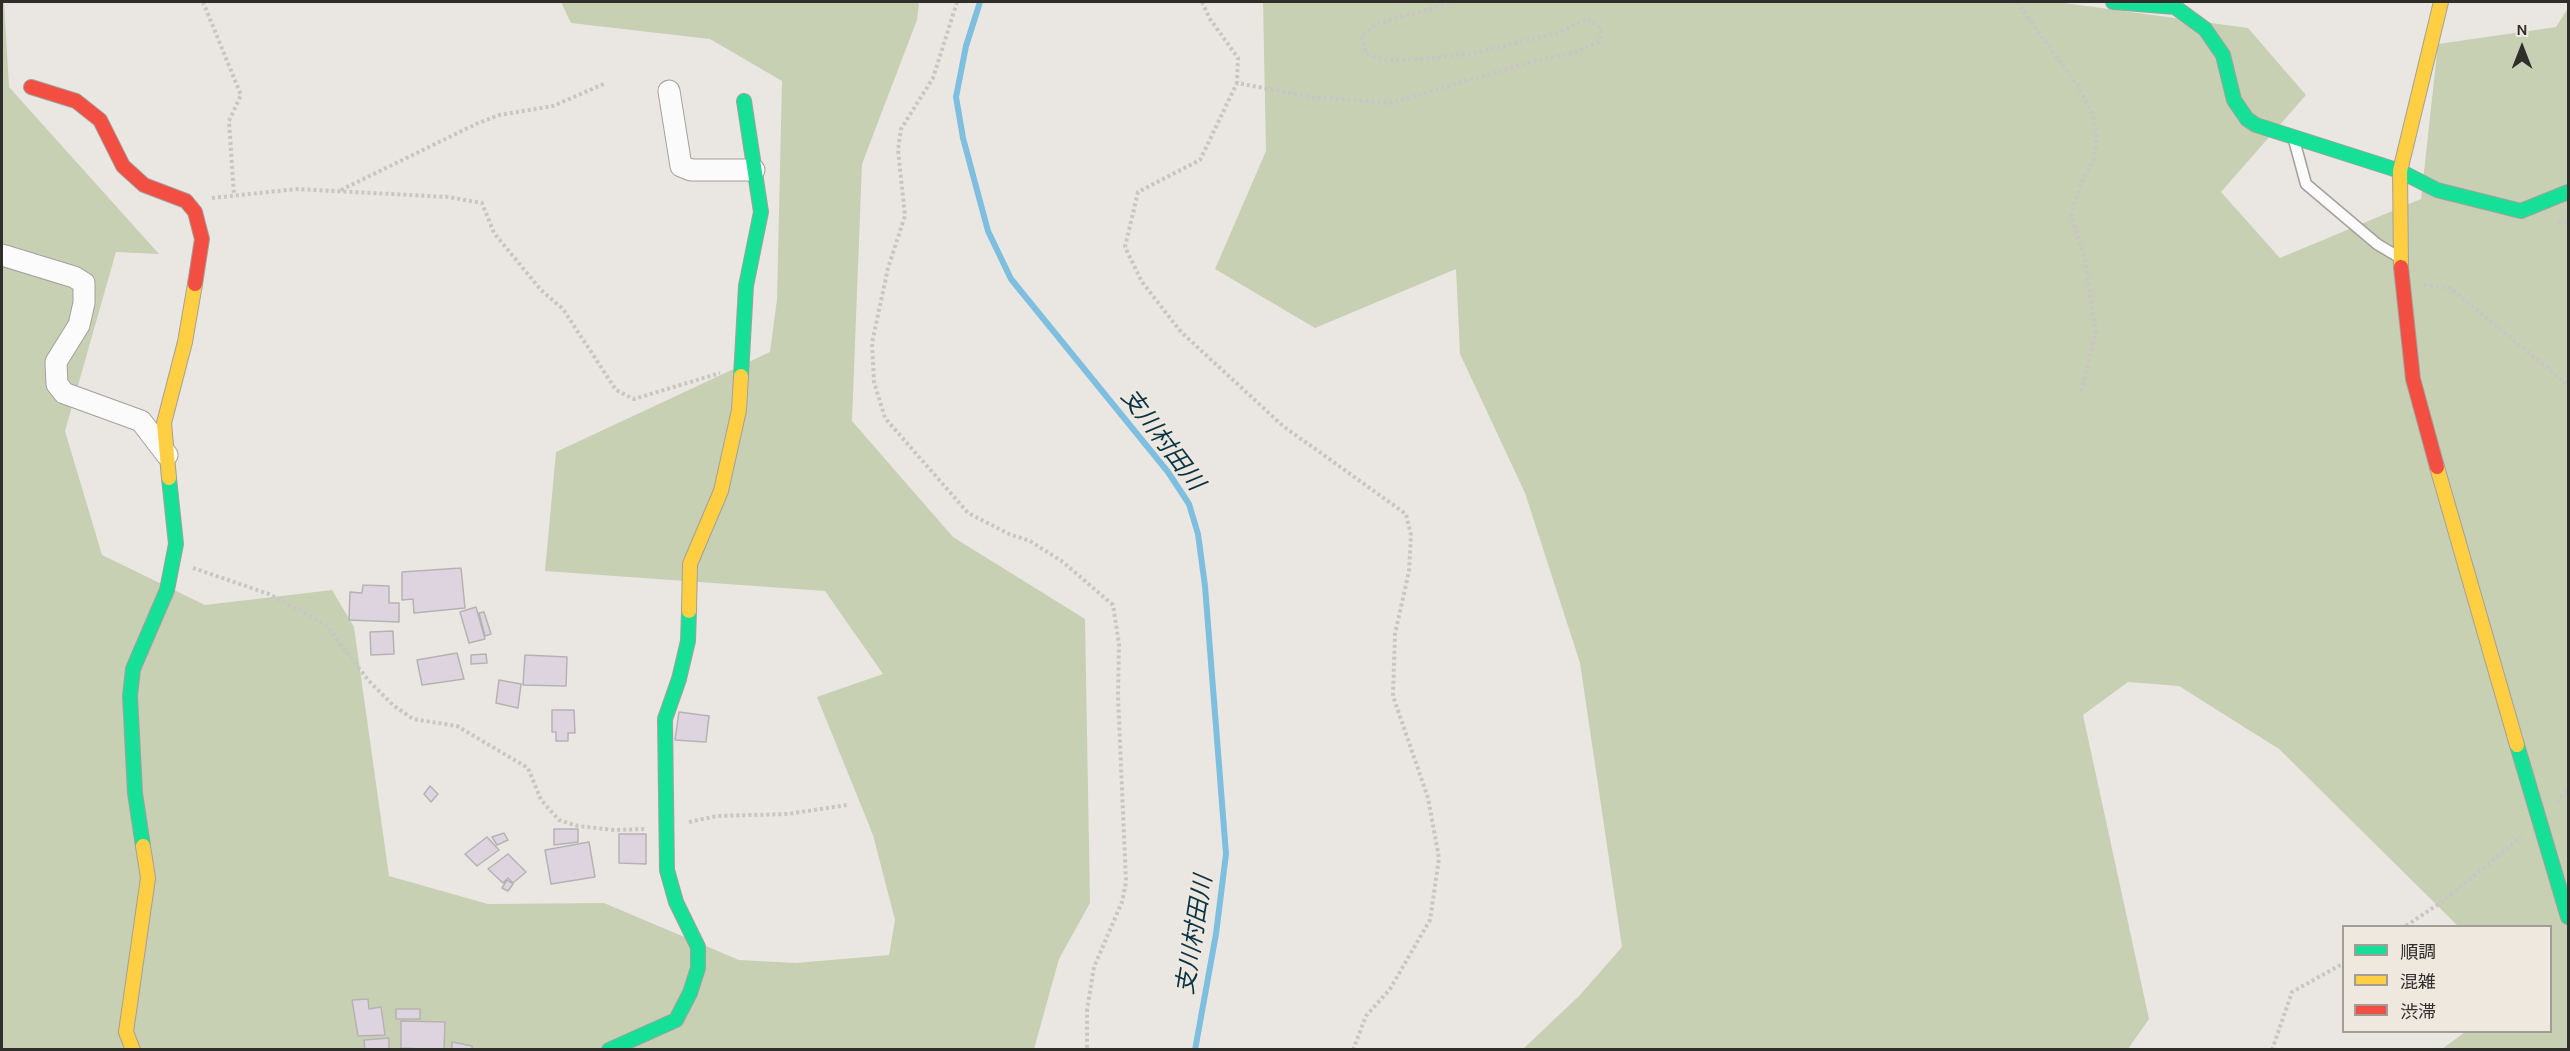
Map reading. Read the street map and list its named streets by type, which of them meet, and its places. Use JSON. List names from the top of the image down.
{
  "water": ["支川村田川"],
  "legend": ["順調", "混雑", "渋滞"],
  "north": "top"
}
